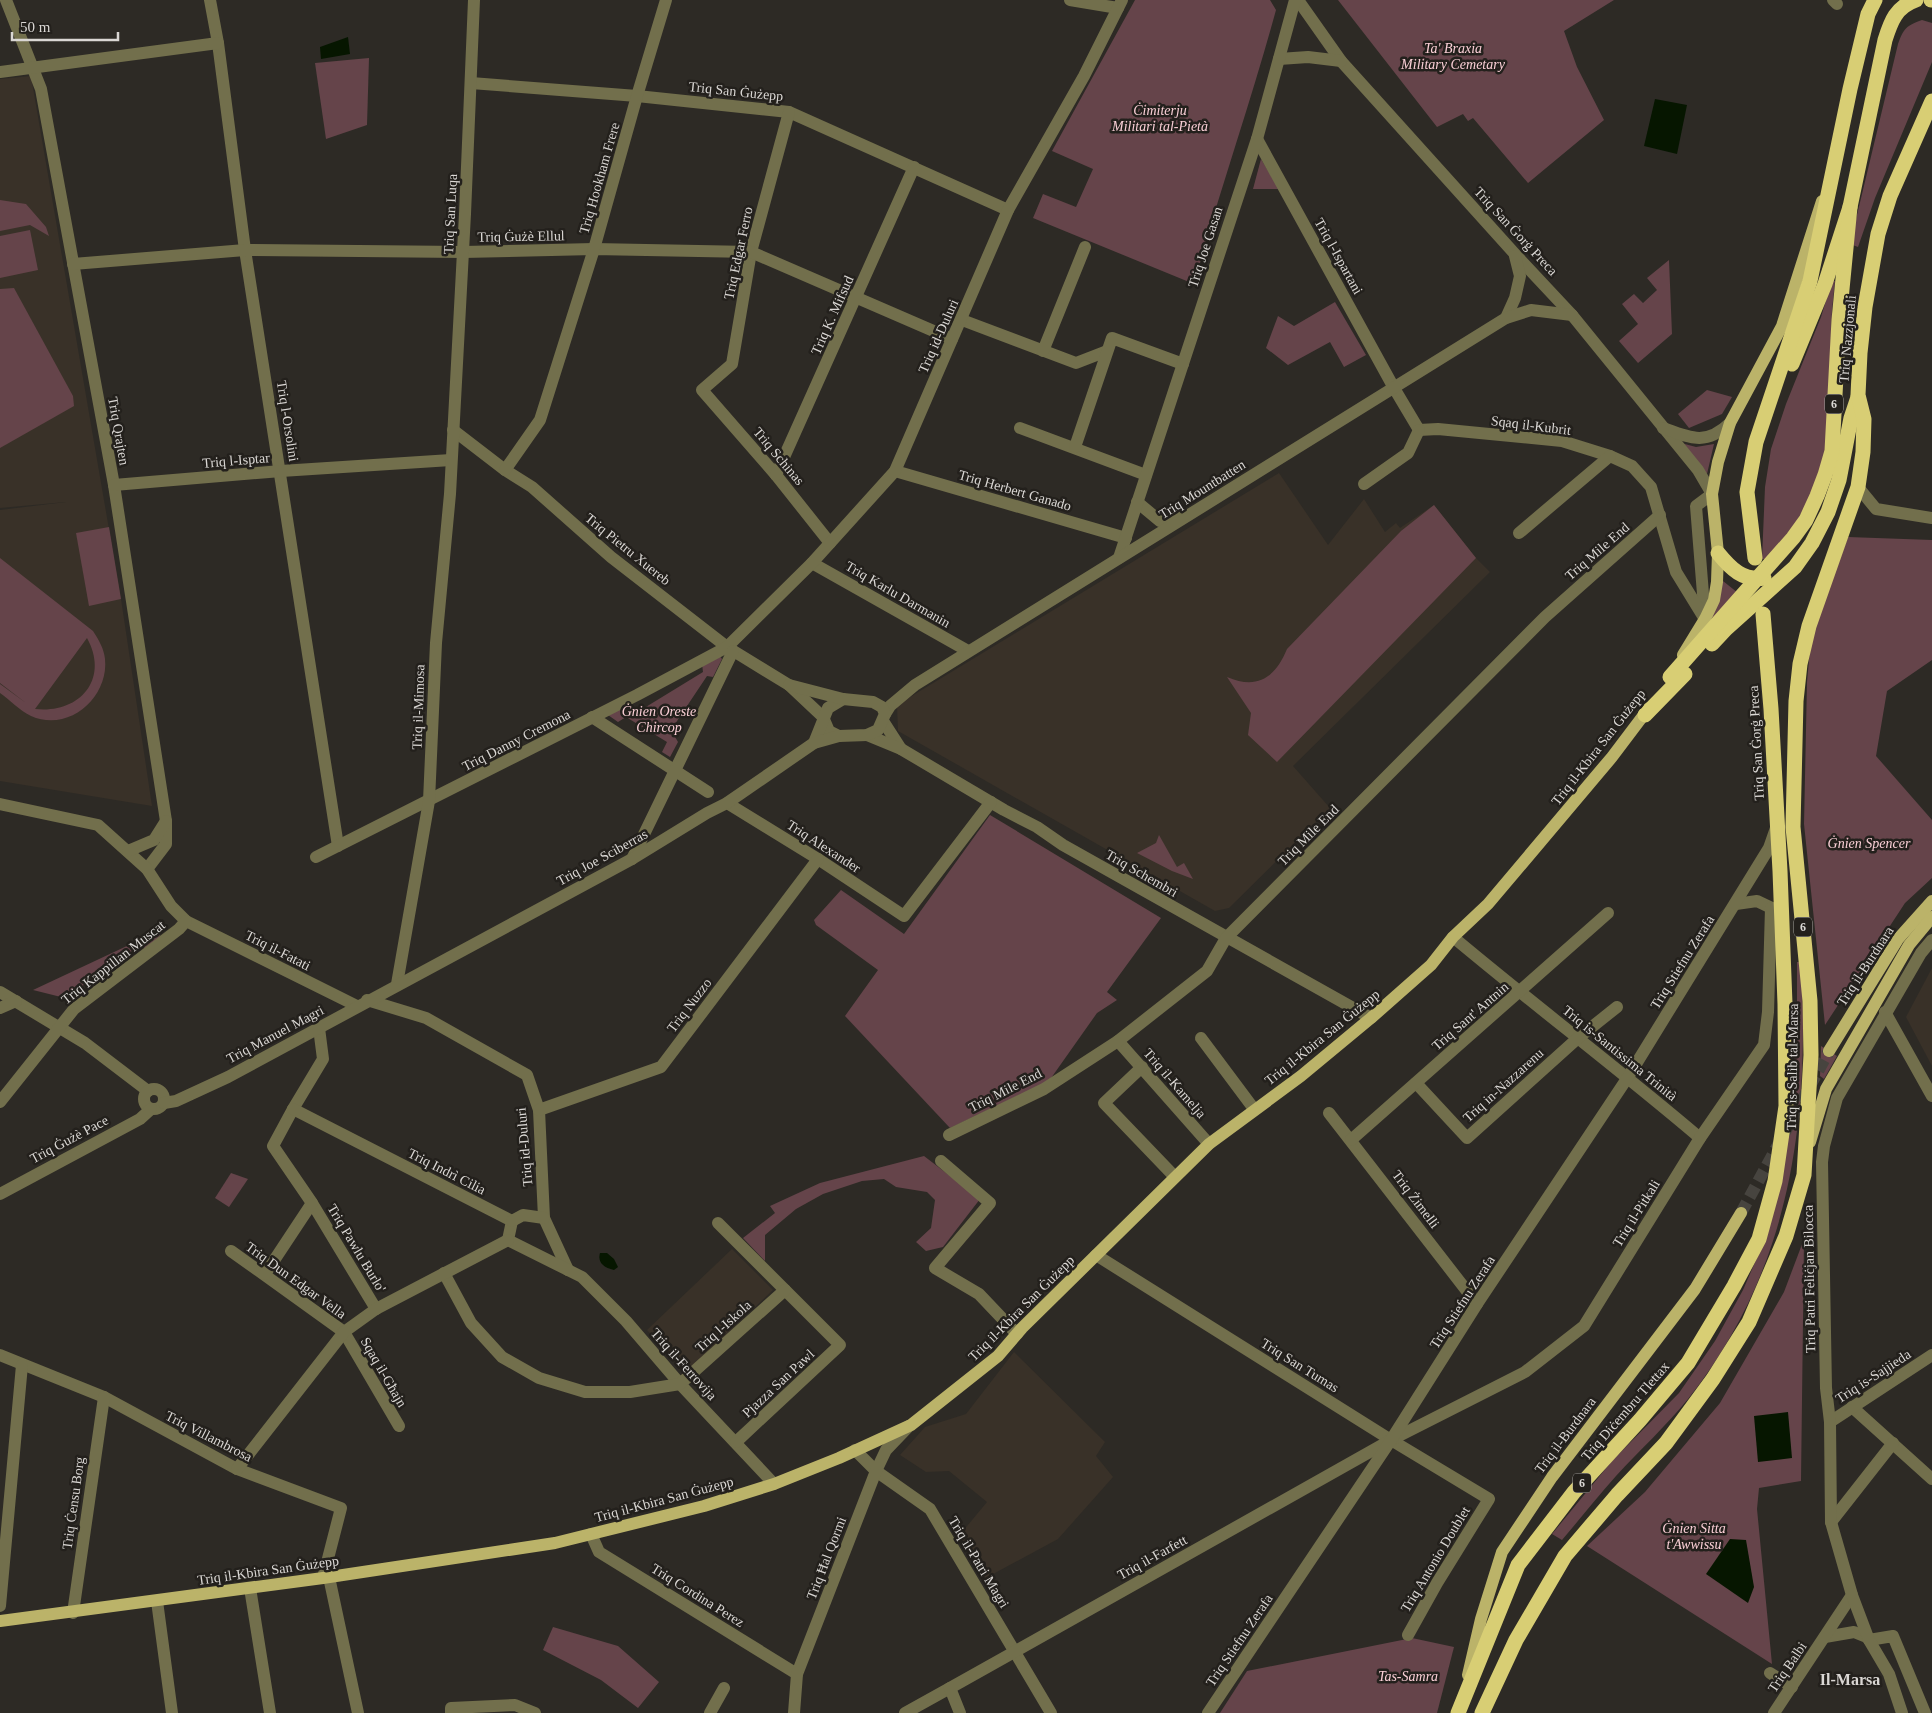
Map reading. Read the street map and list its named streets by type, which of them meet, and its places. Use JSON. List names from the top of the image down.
{
  "streets": {
    "highway": [
      "Triq San Ġorġ Preca",
      "Triq Nazzjonali",
      "6",
      "Triq is-Salib tal-Marsa",
      "Triq Diċembru Tlettax"
    ],
    "main road": ["Triq il-Kbira San Ġużepp", "Triq il-Burdnara"],
    "street": [
      "Triq San Ġużepp",
      "Triq Hookham Frere",
      "Triq San Luqa",
      "Triq Ġużè Ellul",
      "Triq Joe Gasan",
      "Triq Edgar Ferro",
      "Triq l-Ispartani",
      "Triq K. Mifsud",
      "Triq id-Duluri",
      "Triq l-Orsolini",
      "Sqaq il-Kubrit",
      "Triq Qrajten",
      "Triq Schinas",
      "Triq l-Isptar",
      "Triq Mountbatten",
      "Triq Herbert Ganado",
      "Triq Pietru Xuereb",
      "Triq Mile End",
      "Triq Karlu Darmanin",
      "Triq il-Mimosa",
      "Triq Danny Cremona",
      "Triq Alexander",
      "Triq Joe Sciberras",
      "Triq Schembri",
      "Triq il-Fatati",
      "Triq Kappillan Muscat",
      "Triq Stiefnu Zerafa",
      "Triq Nuzzo",
      "Triq Sant' Antnin",
      "Triq Manuel Magri",
      "Triq is-Santissima Trinità",
      "Triq il-Kamelja",
      "Triq in-Nazzarenu",
      "Triq Ġużè Pace",
      "Triq Indrì Cilia",
      "Triq Żimelli",
      "Triq il-Pitkali",
      "Triq Pawlu Burlo'",
      "Triq Patri Feliċjan Bilocca",
      "Triq Dun Edgar Vella",
      "Triq l-Iskola",
      "Triq il-Ferrovija",
      "Triq San Tumas",
      "Sqaq il-Għajn",
      "Triq is-Sajjieda",
      "Pjazza San Pawl",
      "Triq Villambrosa",
      "Triq Ċensu Borg",
      "Triq il-Farfett",
      "Triq Ħal Qormi",
      "Triq Antonio Doublet",
      "Triq il-Patri Magri",
      "Triq Cordina Perez",
      "Triq Balbi"
    ]
  },
  "crossings": [
    ["Triq San Ġużepp", "Triq Hookham Frere"],
    ["Triq San Ġużepp", "Triq San Luqa"],
    ["Triq San Ġużepp", "Triq Edgar Ferro"],
    ["Triq San Ġużepp", "Triq K. Mifsud"],
    ["Triq San Ġużepp", "Triq id-Duluri"],
    ["Triq Hookham Frere", "Triq Ġużè Ellul"],
    ["Triq Hookham Frere", "Triq Pietru Xuereb"],
    ["Triq San Luqa", "Triq Ġużè Ellul"],
    ["Triq San Luqa", "Triq Pietru Xuereb"],
    ["Triq San Luqa", "Triq il-Mimosa"],
    ["Triq San Ġorġ Preca", "Triq Joe Gasan"],
    ["Triq San Ġorġ Preca", "6"],
    ["Triq San Ġorġ Preca", "Triq Mountbatten"],
    ["Triq San Ġorġ Preca", "Triq Stiefnu Zerafa"],
    ["Triq San Ġorġ Preca", "Triq is-Salib tal-Marsa"],
    ["Triq Ġużè Ellul", "Triq Edgar Ferro"],
    ["Triq Ġużè Ellul", "Triq K. Mifsud"],
    ["Triq Ġużè Ellul", "Triq id-Duluri"],
    ["Triq Ġużè Ellul", "Triq l-Orsolini"],
    ["Triq Ġużè Ellul", "Triq Qrajten"],
    ["Triq Joe Gasan", "Triq l-Ispartani"],
    ["Triq Joe Gasan", "Triq Mountbatten"],
    ["Triq Joe Gasan", "Triq Herbert Ganado"],
    ["Triq Edgar Ferro", "Triq Schinas"],
    ["Triq l-Ispartani", "Triq Mountbatten"],
    ["Triq K. Mifsud", "Triq Schinas"],
    ["Triq id-Duluri", "Triq Schinas"],
    ["Triq id-Duluri", "Triq Herbert Ganado"],
    ["Triq id-Duluri", "Triq Pietru Xuereb"],
    ["Triq id-Duluri", "Triq Karlu Darmanin"],
    ["Triq id-Duluri", "Triq Danny Cremona"],
    ["Triq id-Duluri", "Triq il-Fatati"],
    ["Triq id-Duluri", "Triq Nuzzo"],
    ["Triq id-Duluri", "Triq Manuel Magri"],
    ["Triq id-Duluri", "Triq il-Ferrovija"],
    ["Triq Nazzjonali", "6"],
    ["Triq Nazzjonali", "Triq is-Salib tal-Marsa"],
    ["6", "Triq il-Kbira San Ġużepp"],
    ["Triq l-Orsolini", "Triq l-Isptar"],
    ["Triq l-Orsolini", "Triq Danny Cremona"],
    ["Sqaq il-Kubrit", "Triq Mile End"],
    ["Sqaq il-Kubrit", "Triq il-Kbira San Ġużepp"],
    ["Triq Qrajten", "Triq l-Isptar"],
    ["Triq l-Isptar", "Triq il-Mimosa"],
    ["Triq Mountbatten", "Triq Pietru Xuereb"],
    ["Triq Mountbatten", "Triq Karlu Darmanin"],
    ["Triq Mountbatten", "Triq Joe Sciberras"],
    ["Triq Mountbatten", "Triq Schembri"],
    ["Triq Pietru Xuereb", "Triq il-Mimosa"],
    ["Triq Pietru Xuereb", "Triq Danny Cremona"],
    ["Triq Pietru Xuereb", "Triq Joe Sciberras"],
    ["Triq Pietru Xuereb", "Triq Schembri"],
    ["Triq Mile End", "Triq Schembri"],
    ["Triq Mile End", "Triq il-Kamelja"],
    ["Triq il-Mimosa", "Triq Danny Cremona"],
    ["Triq il-Mimosa", "Triq Joe Sciberras"],
    ["Triq il-Mimosa", "Triq Manuel Magri"],
    ["Triq il-Kbira San Ġużepp", "Triq Schembri"],
    ["Triq il-Kbira San Ġużepp", "Triq is-Santissima Trinità"],
    ["Triq il-Kbira San Ġużepp", "Triq il-Kamelja"],
    ["Triq il-Kbira San Ġużepp", "Triq il-Ferrovija"],
    ["Triq il-Kbira San Ġużepp", "Triq San Tumas"],
    ["Triq il-Kbira San Ġużepp", "Triq Villambrosa"],
    ["Triq il-Kbira San Ġużepp", "Triq Ċensu Borg"],
    ["Triq il-Kbira San Ġużepp", "Triq Ħal Qormi"],
    ["Triq il-Kbira San Ġużepp", "Triq il-Patri Magri"],
    ["Triq il-Kbira San Ġużepp", "Triq Cordina Perez"],
    ["Triq Alexander", "Triq Joe Sciberras"],
    ["Triq Alexander", "Triq Schembri"],
    ["Triq Alexander", "Triq Nuzzo"],
    ["Triq Joe Sciberras", "Triq Schembri"],
    ["Triq Joe Sciberras", "Triq Manuel Magri"],
    ["Triq il-Fatati", "Triq Kappillan Muscat"],
    ["Triq il-Fatati", "Triq Manuel Magri"],
    ["Triq Stiefnu Zerafa", "Triq is-Santissima Trinità"],
    ["Triq Stiefnu Zerafa", "Triq Żimelli"],
    ["Triq Stiefnu Zerafa", "Triq il-Pitkali"],
    ["Triq Stiefnu Zerafa", "Triq San Tumas"],
    ["Triq Stiefnu Zerafa", "Triq il-Farfett"],
    ["Triq il-Burdnara", "Triq Diċembru Tlettax"],
    ["Triq Sant' Antnin", "Triq is-Santissima Trinità"],
    ["Triq Sant' Antnin", "Triq in-Nazzarenu"],
    ["Triq Sant' Antnin", "Triq Żimelli"],
    ["Triq Manuel Magri", "Triq Ġużè Pace"],
    ["Triq is-Santissima Trinità", "Triq in-Nazzarenu"],
    ["Triq is-Santissima Trinità", "Triq il-Pitkali"],
    ["Triq is-Salib tal-Marsa", "Triq il-Pitkali"],
    ["Triq is-Salib tal-Marsa", "Triq Diċembru Tlettax"],
    ["Triq Indrì Cilia", "Triq Pawlu Burlo'"],
    ["Triq il-Pitkali", "Triq San Tumas"],
    ["Triq il-Pitkali", "Triq il-Farfett"],
    ["Triq Patri Feliċjan Bilocca", "Triq is-Sajjieda"],
    ["Triq Patri Feliċjan Bilocca", "Triq Balbi"],
    ["Triq Dun Edgar Vella", "Sqaq il-Għajn"],
    ["Triq l-Iskola", "Triq il-Ferrovija"],
    ["Triq l-Iskola", "Pjazza San Pawl"],
    ["Triq il-Ferrovija", "Pjazza San Pawl"],
    ["Triq San Tumas", "Triq il-Farfett"],
    ["Triq San Tumas", "Triq Antonio Doublet"],
    ["Triq Villambrosa", "Triq Ċensu Borg"],
    ["Triq il-Farfett", "Triq il-Patri Magri"],
    ["Triq Ħal Qormi", "Triq il-Patri Magri"],
    ["Triq Ħal Qormi", "Triq Cordina Perez"]
  ],
  "districts": ["Il-Marsa"],
  "parks": [
    "Ta' Braxia Military Cemetary",
    "Ċimiterju Militari tal-Pietà",
    "Ġnien Oreste Chircop",
    "Ġnien Spencer",
    "Ġnien Sitta t'Awwissu",
    "Tas-Samra"
  ],
  "scale_bar": "50 m"
}
